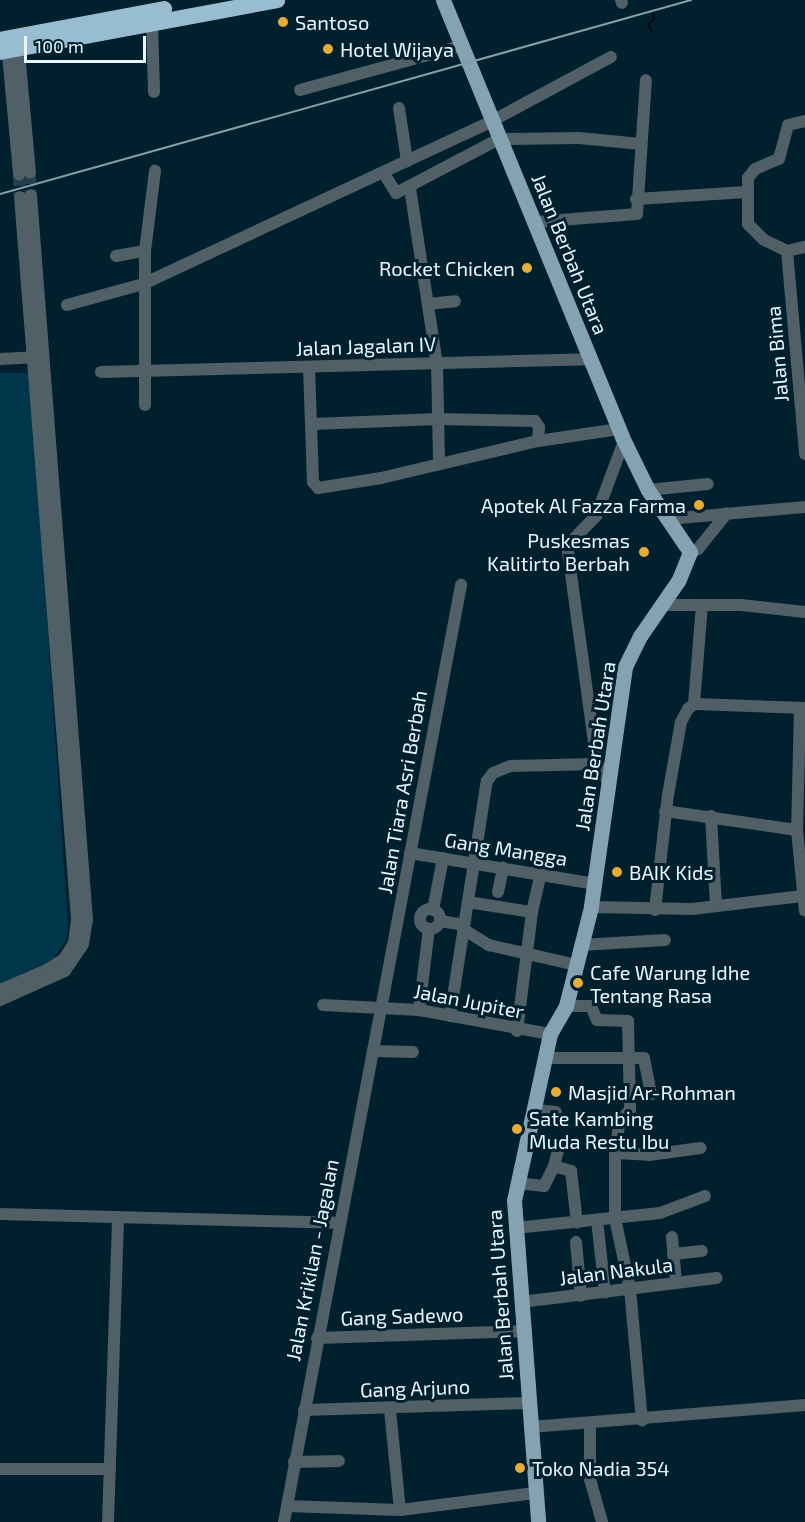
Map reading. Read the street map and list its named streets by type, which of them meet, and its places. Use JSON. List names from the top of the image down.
{
  "streets": {
    "main road": ["Jalan Berbah Utara"],
    "street": [
      "Jalan Jagalan IV",
      "Jalan Bima",
      "Jalan Tiara Asri Berbah",
      "Gang Mangga",
      "Jalan Jupiter",
      "Jalan Krikilan - Jagalan",
      "Jalan Nakula",
      "Gang Sadewo",
      "Gang Arjuno"
    ]
  },
  "crossings": [
    ["Jalan Berbah Utara", "Jalan Jagalan IV"],
    ["Jalan Berbah Utara", "Gang Mangga"],
    ["Jalan Berbah Utara", "Jalan Jupiter"],
    ["Jalan Berbah Utara", "Jalan Nakula"],
    ["Jalan Berbah Utara", "Gang Sadewo"],
    ["Jalan Berbah Utara", "Gang Arjuno"],
    ["Jalan Tiara Asri Berbah", "Gang Mangga"],
    ["Jalan Tiara Asri Berbah", "Jalan Jupiter"],
    ["Jalan Tiara Asri Berbah", "Jalan Krikilan - Jagalan"],
    ["Jalan Jupiter", "Jalan Krikilan - Jagalan"],
    ["Jalan Krikilan - Jagalan", "Gang Sadewo"],
    ["Jalan Krikilan - Jagalan", "Gang Arjuno"]
  ],
  "places": [
    "Santoso",
    "Hotel Wijaya",
    "Rocket Chicken",
    "Apotek Al Fazza Farma",
    "Puskesmas Kalitirto Berbah",
    "BAIK Kids",
    "Cafe Warung Idhe Tentang Rasa",
    "Masjid Ar-Rohman",
    "Sate Kambing Muda Restu Ibu",
    "Toko Nadia 354"
  ],
  "scale_bar": "100 m"
}
